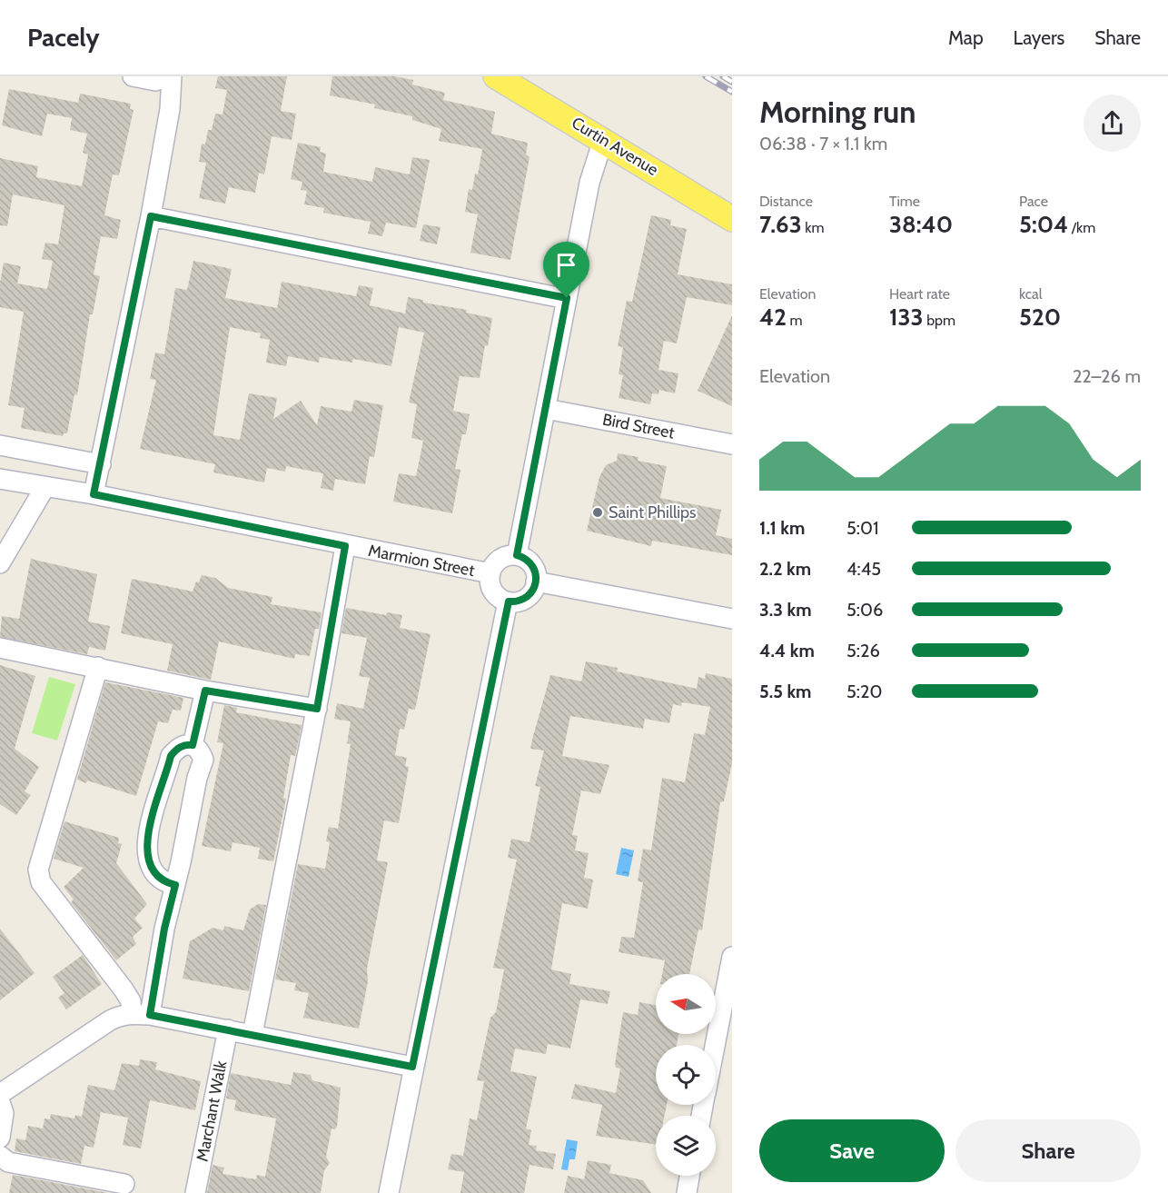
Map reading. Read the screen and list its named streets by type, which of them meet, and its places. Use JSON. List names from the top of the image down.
{
  "streets": {
    "main road": ["Curtin Avenue"],
    "street": ["Bird Street", "Marmion Street", "Marchant Walk"]
  },
  "places": ["Saint Phillips"],
  "north": "left",
  "page": {
    "header": "Pacely",
    "nav": ["Map", "Layers", "Share"],
    "heading": ["Morning run", "06:38 · 7 × 1.1 km"],
    "stats": [
      ["Distance", "7.63 km"],
      ["Time", "38:40"],
      ["Pace", "5:04 /km"],
      ["Elevation", "42 m"],
      ["Heart rate", "133 bpm"],
      ["kcal", "520"]
    ],
    "chart": ["Elevation", "22–26 m"],
    "list": [
      {
        "name": "1.1 km",
        "note": "5:01"
      },
      {
        "name": "2.2 km",
        "note": "4:45"
      },
      {
        "name": "3.3 km",
        "note": "5:06"
      },
      {
        "name": "4.4 km",
        "note": "5:26"
      },
      {
        "name": "5.5 km",
        "note": "5:20"
      }
    ],
    "buttons": ["Save", "Share"]
  }
}
